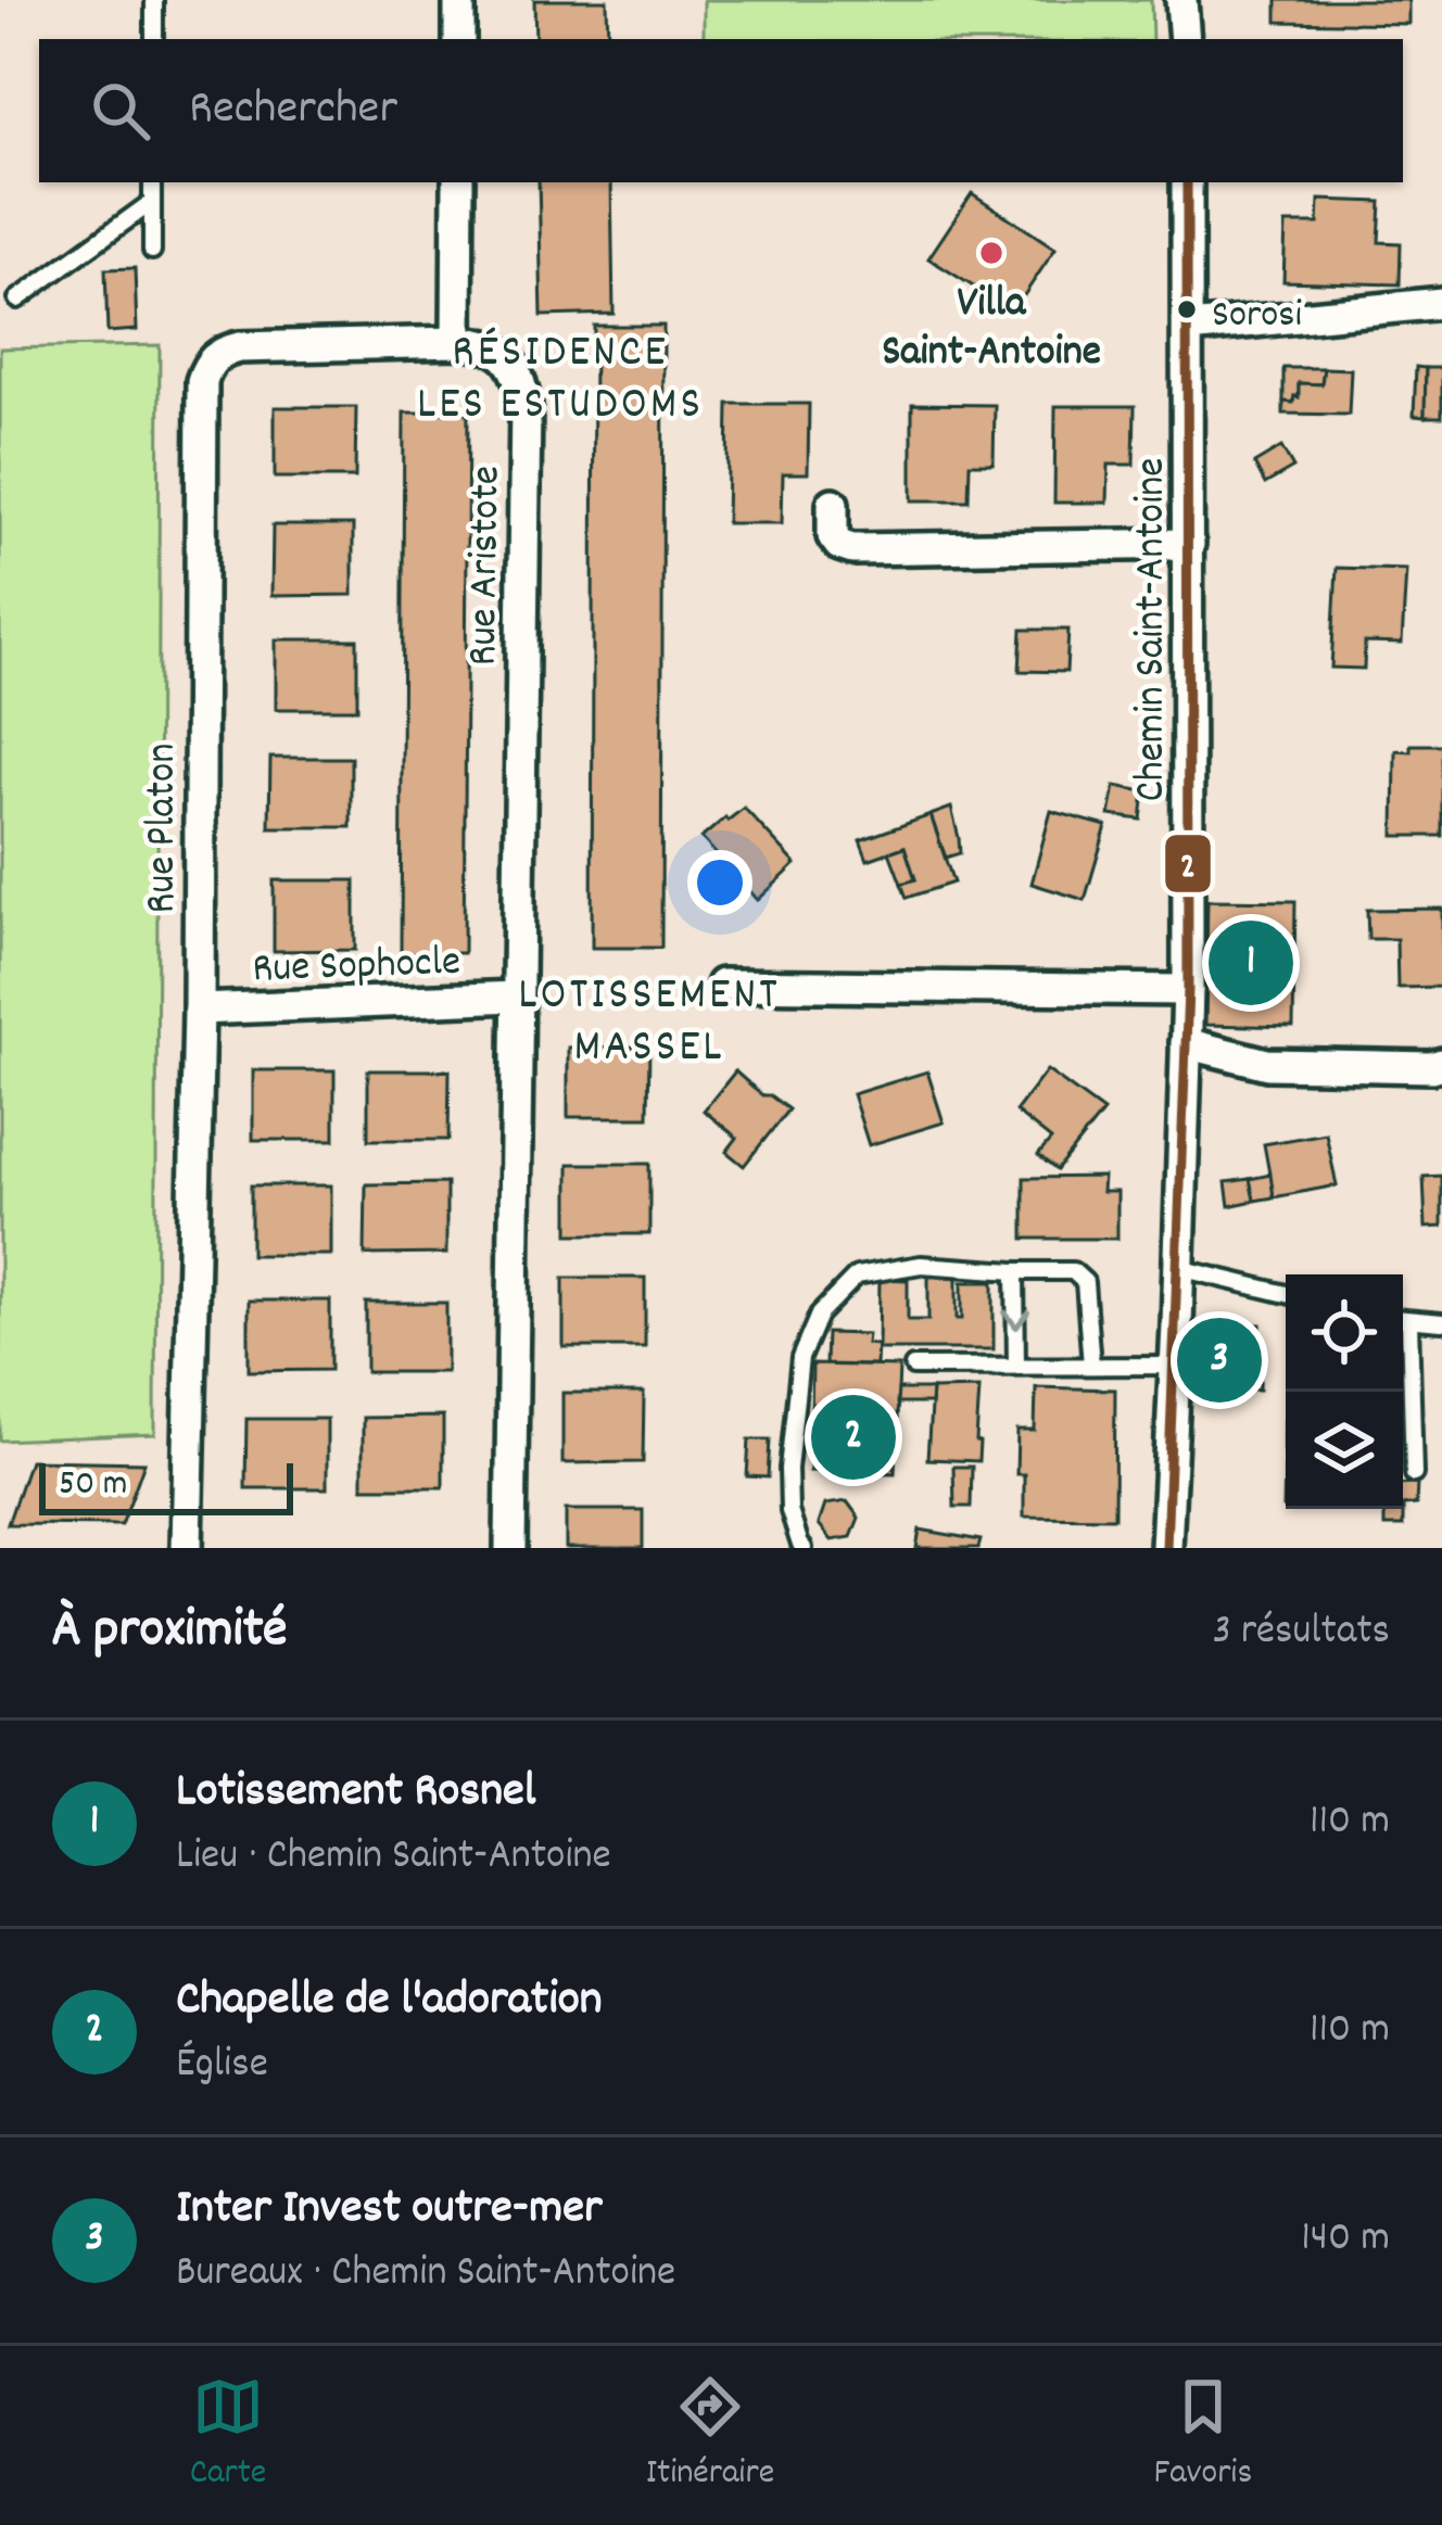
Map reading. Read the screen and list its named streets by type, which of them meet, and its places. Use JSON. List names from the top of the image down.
{
  "streets": {
    "street": [
      "Rue Aristote",
      "Chemin Saint-Antoine",
      "Rue Platon",
      "Rue Sophocle"
    ]
  },
  "crossings": [
    ["Rue Aristote", "Rue Platon"],
    ["Rue Aristote", "Rue Sophocle"],
    ["Rue Platon", "Rue Sophocle"]
  ],
  "districts": ["RÉSIDENCE LES ESTUDOMS", "LOTISSEMENT MASSEL"],
  "places": ["Villa Saint-Antoine", "Sorosi"],
  "lines": ["transit line 2"],
  "scale_bar": "50 m",
  "page": {
    "search": "Rechercher",
    "pins": ["1", "3", "2"],
    "scale": "50 m",
    "heading": ["À proximité", "3 résultats"],
    "list": [
      {
        "mark": "1",
        "name": "Lotissement Rosnel",
        "note": "Lieu · Chemin Saint-Antoine",
        "value": "110 m"
      },
      {
        "mark": "2",
        "name": "Chapelle de l'adoration",
        "note": "Église",
        "value": "110 m"
      },
      {
        "mark": "3",
        "name": "Inter Invest outre-mer",
        "note": "Bureaux · Chemin Saint-Antoine",
        "value": "140 m"
      }
    ],
    "nav": ["Carte", "Itinéraire", "Favoris"]
  }
}
